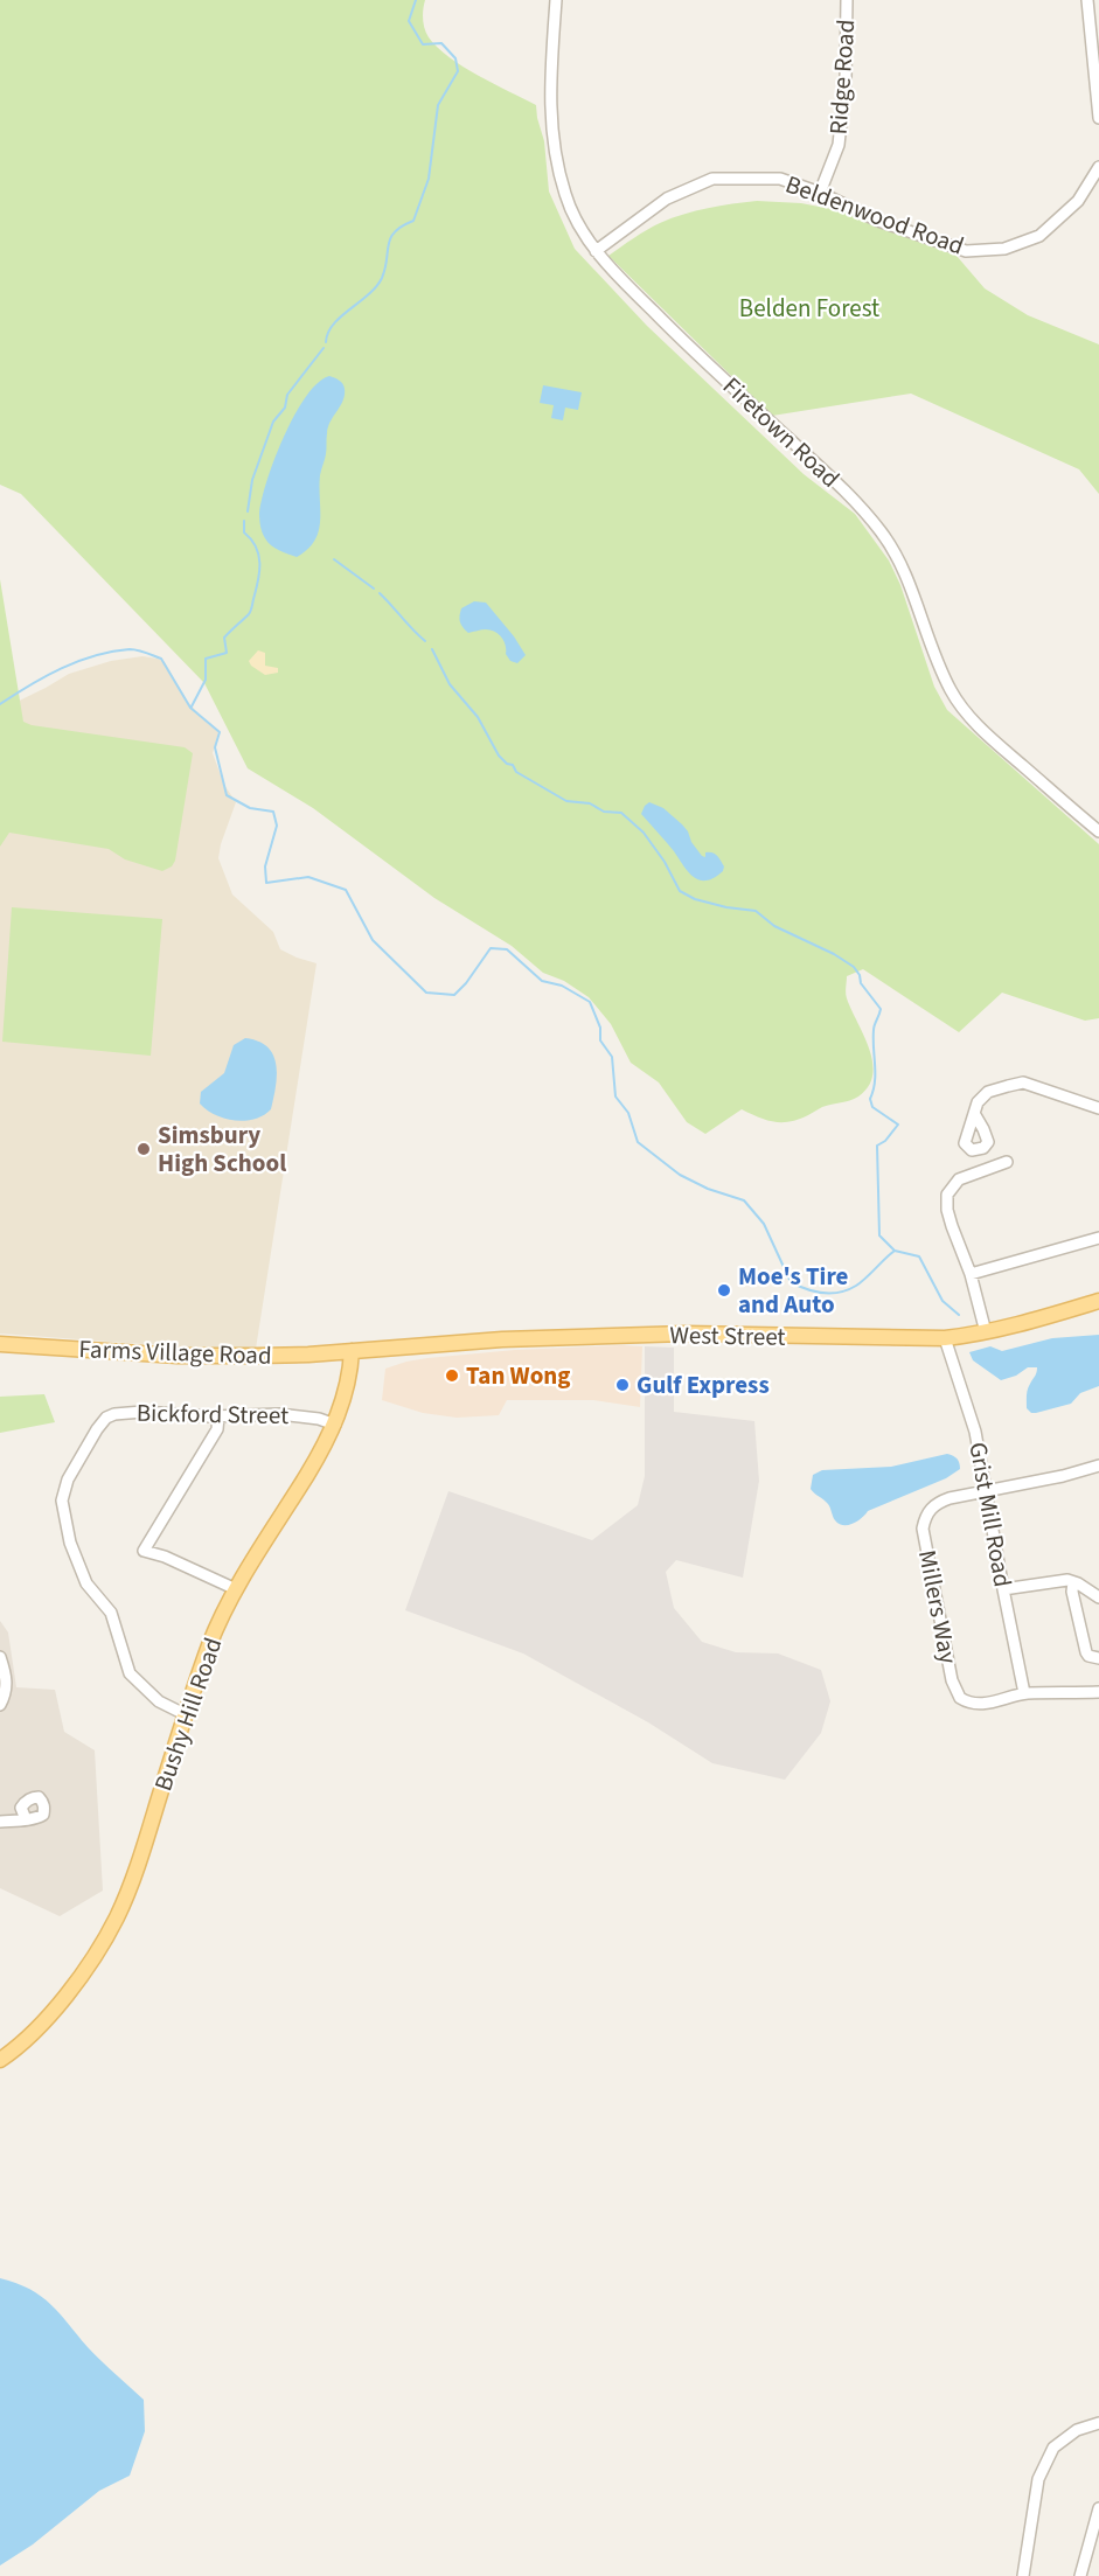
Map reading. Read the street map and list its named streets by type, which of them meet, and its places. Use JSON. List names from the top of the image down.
{
  "streets": {
    "main road": ["West Street", "Farms Village Road", "Bushy Hill Road"],
    "street": [
      "Ridge Road",
      "Beldenwood Road",
      "Firetown Road",
      "Bickford Street",
      "Grist Mill Road",
      "Millers Way"
    ]
  },
  "crossings": [
    ["Ridge Road", "Beldenwood Road"],
    ["Beldenwood Road", "Firetown Road"],
    ["West Street", "Farms Village Road"],
    ["West Street", "Grist Mill Road"],
    ["West Street", "Bushy Hill Road"],
    ["Farms Village Road", "Bushy Hill Road"],
    ["Bickford Street", "Bushy Hill Road"],
    ["Grist Mill Road", "Millers Way"]
  ],
  "parks": ["Belden Forest"],
  "places": [
    "Simsbury High School",
    "Moe's Tire and Auto",
    "Tan Wong",
    "Gulf Express"
  ]
}
